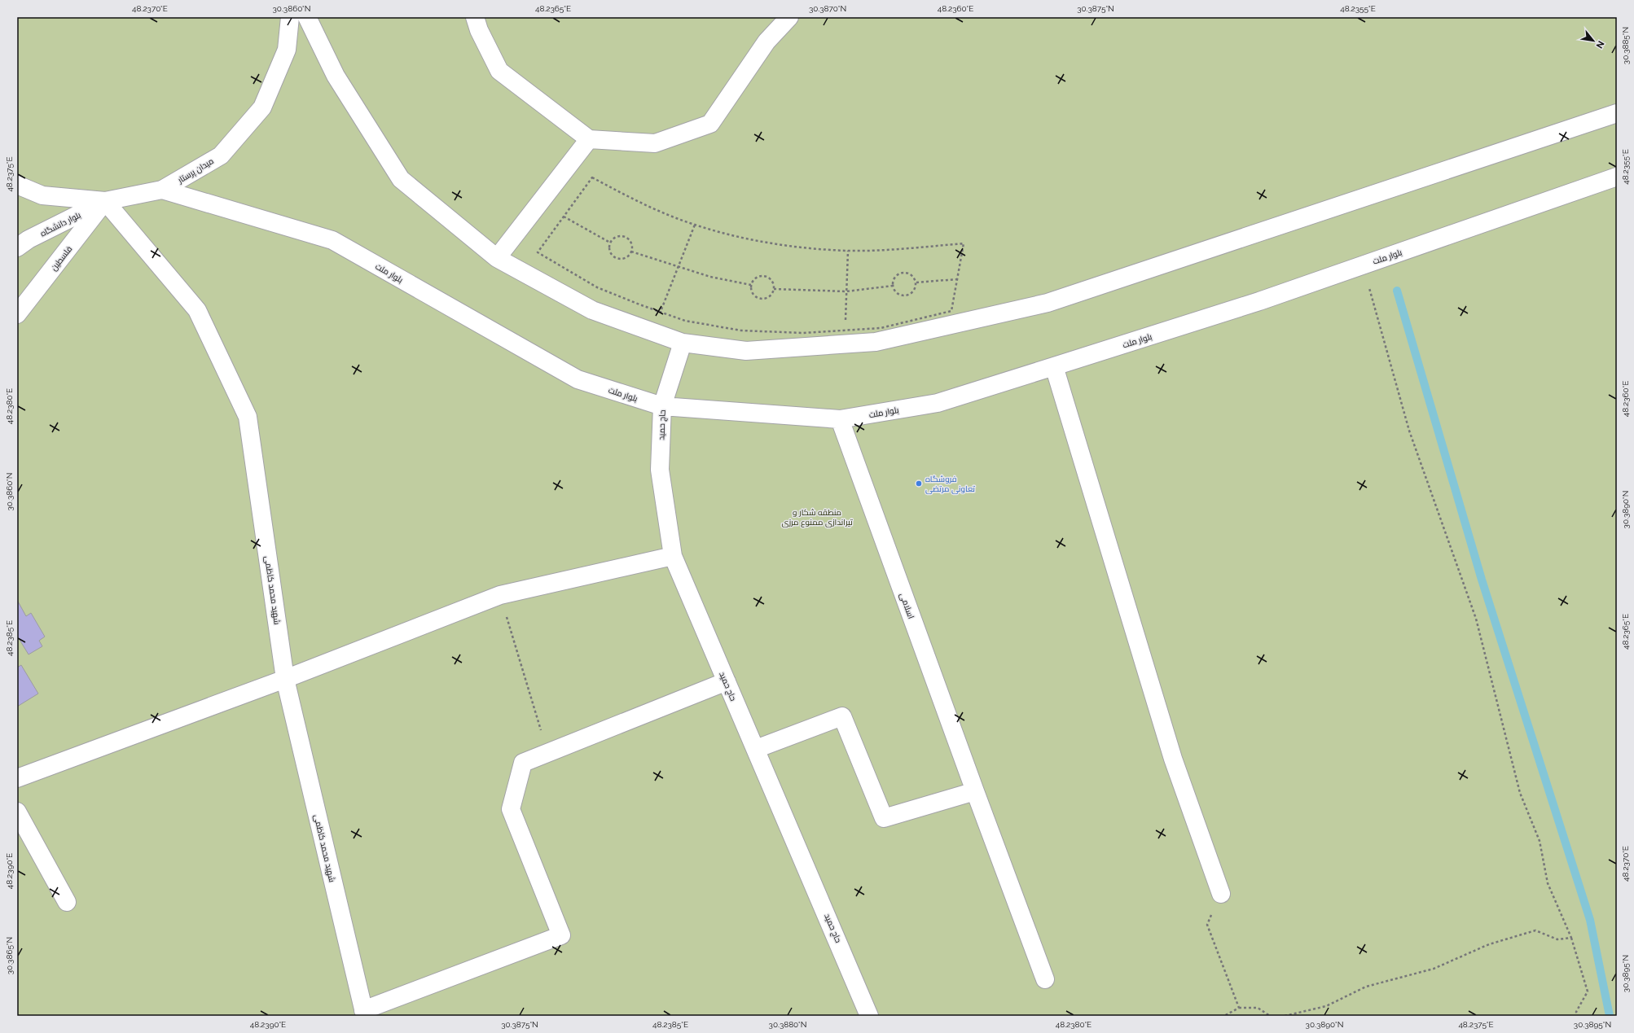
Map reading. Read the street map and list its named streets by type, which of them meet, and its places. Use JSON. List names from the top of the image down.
{
  "streets": {
    "street": [
      "میدان پرستار",
      "بلوار دانشگاه",
      "بلوار ملت",
      "فلسطین",
      "حاج حمید",
      "شهید محمد کاظمی",
      "اسلامی"
    ]
  },
  "crossings": [
    ["میدان پرستار", "بلوار دانشگاه"],
    ["میدان پرستار", "بلوار ملت"],
    ["میدان پرستار", "فلسطین"],
    ["میدان پرستار", "شهید محمد کاظمی"],
    ["بلوار دانشگاه", "فلسطین"],
    ["بلوار دانشگاه", "شهید محمد کاظمی"],
    ["بلوار ملت", "حاج حمید"],
    ["بلوار ملت", "اسلامی"],
    ["فلسطین", "شهید محمد کاظمی"]
  ],
  "parks": ["منطقه شکار و تیراندازی ممنوع مرزی"],
  "places": ["فروشگاه تعاونی مرتضی"],
  "north": "bottom right",
  "coordinates": [
    "48.2370°E",
    "30.3860°N",
    "48.2365°E",
    "30.3870°N",
    "48.2360°E",
    "30.3875°N",
    "48.2355°E",
    "30.3885°N",
    "48.2375°E",
    "48.2380°E",
    "30.3890°N",
    "48.2385°E",
    "48.2390°E",
    "30.3865°N",
    "30.3895°N",
    "30.3880°N"
  ]
}
